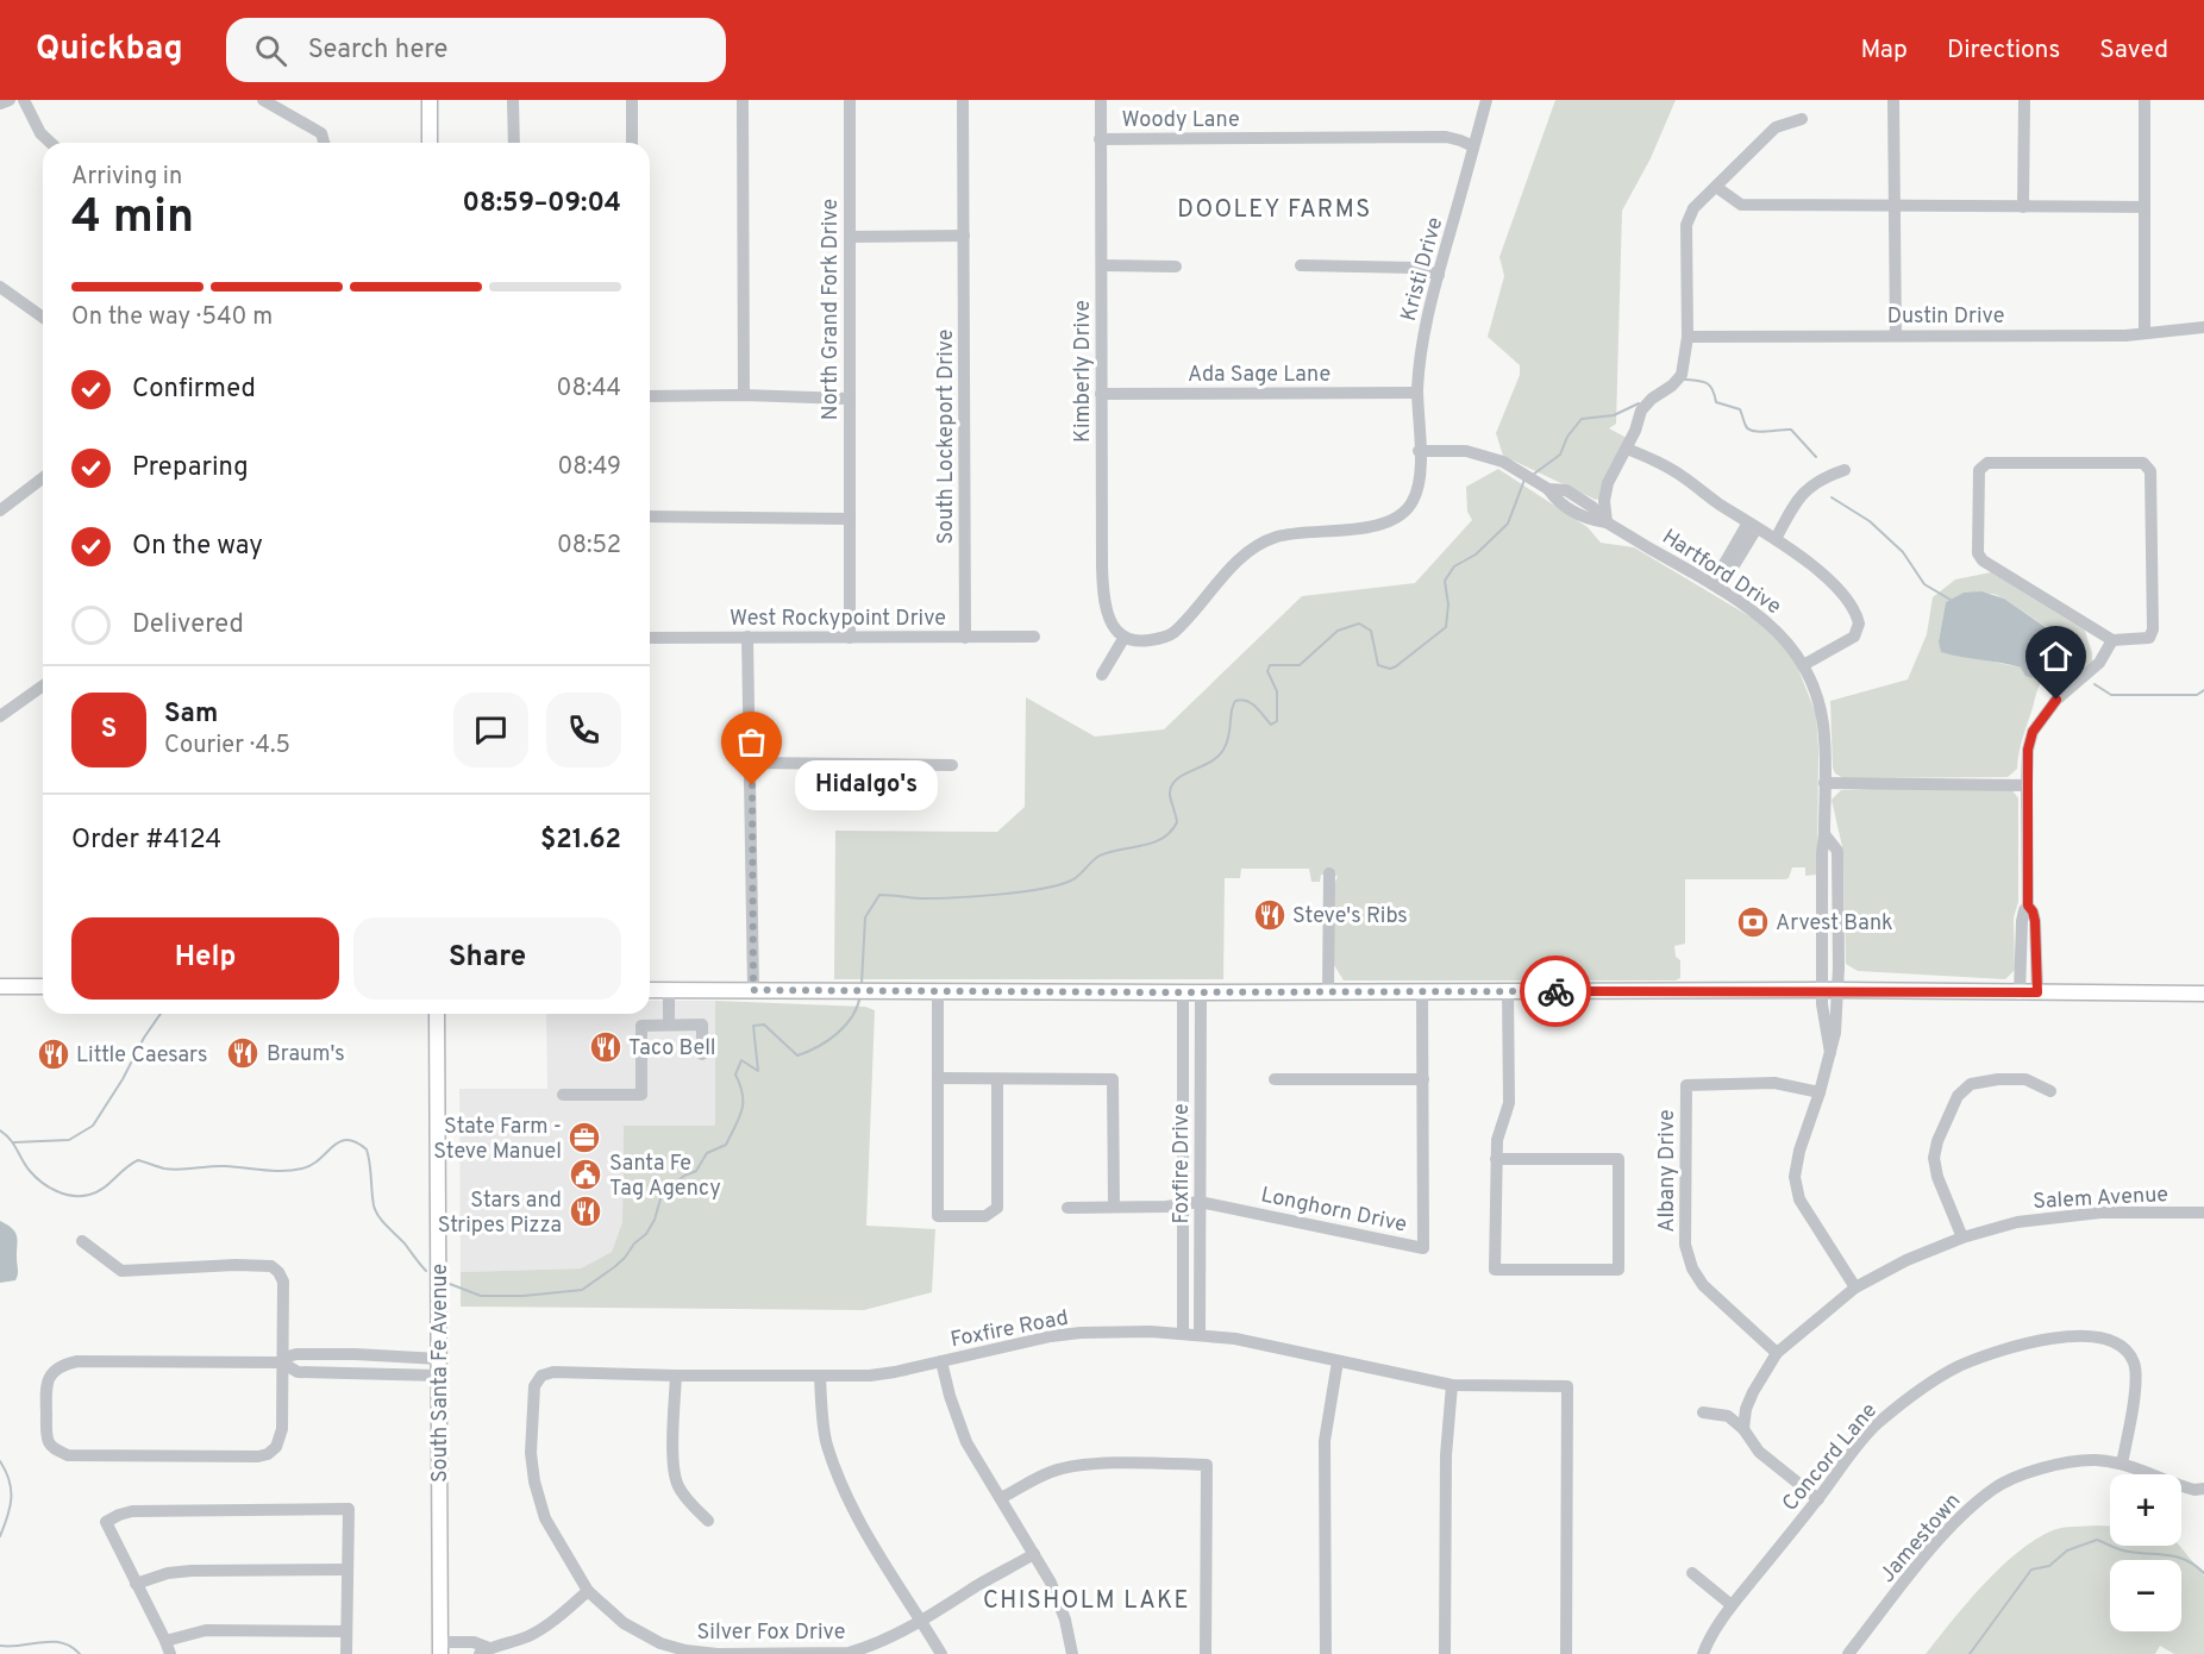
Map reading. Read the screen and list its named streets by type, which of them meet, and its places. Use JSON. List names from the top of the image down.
{
  "streets": {
    "main road": ["South Santa Fe Avenue"],
    "street": [
      "Woody Lane",
      "Kristi Drive",
      "North Grand Fork Drive",
      "Dustin Drive",
      "Kimberly Drive",
      "Ada Sage Lane",
      "South Lockeport Drive",
      "Hartford Drive",
      "West Rockypoint Drive",
      "Foxfire Drive",
      "Albany Drive",
      "Salem Avenue",
      "Longhorn Drive",
      "Foxfire Road",
      "Concord Lane",
      "Jamestown",
      "Silver Fox Drive"
    ]
  },
  "crossings": [
    ["Woody Lane", "Kristi Drive"],
    ["Woody Lane", "Kimberly Drive"],
    ["Kristi Drive", "Kimberly Drive"],
    ["Kristi Drive", "Ada Sage Lane"],
    ["Kristi Drive", "Hartford Drive"],
    ["North Grand Fork Drive", "West Rockypoint Drive"],
    ["Kimberly Drive", "Ada Sage Lane"],
    ["South Lockeport Drive", "West Rockypoint Drive"],
    ["Hartford Drive", "Albany Drive"],
    ["Hartford Drive", "Salem Avenue"],
    ["Foxfire Drive", "Longhorn Drive"],
    ["Foxfire Drive", "Foxfire Road"],
    ["Albany Drive", "Salem Avenue"],
    ["Foxfire Road", "Silver Fox Drive"],
    ["Concord Lane", "Jamestown"]
  ],
  "districts": ["DOOLEY FARMS", "CHISHOLM LAKE"],
  "places": {
    "other": ["Hidalgo's"],
    "restaurant": [
      "Steve's Ribs",
      "Taco Bell",
      "Braum's",
      "Little Caesars",
      "Stars and Stripes Pizza"
    ],
    "bank": ["Arvest Bank"],
    "office": ["State Farm - Steve Manuel"],
    "public building": ["Santa Fe Tag Agency"]
  },
  "page": {
    "header": "Quickbag",
    "search": "Search here",
    "nav": ["Map", "Directions", "Saved"],
    "heading": ["4 min", "Arriving in", "08:59–09:04"],
    "panel": [
      "Sam",
      "Courier · 4.5",
      "Order #4124",
      "$21.62"
    ],
    "bar": "On the way · 540 m",
    "list": [
      ["Confirmed", "08:44"],
      ["Preparing", "08:49"],
      ["On the way", "08:52"],
      "Delivered"
    ],
    "round": "S",
    "bubble": "Hidalgo's",
    "buttons": ["Help", "Share"],
    "map_buttons": ["+", "−"]
  }
}
